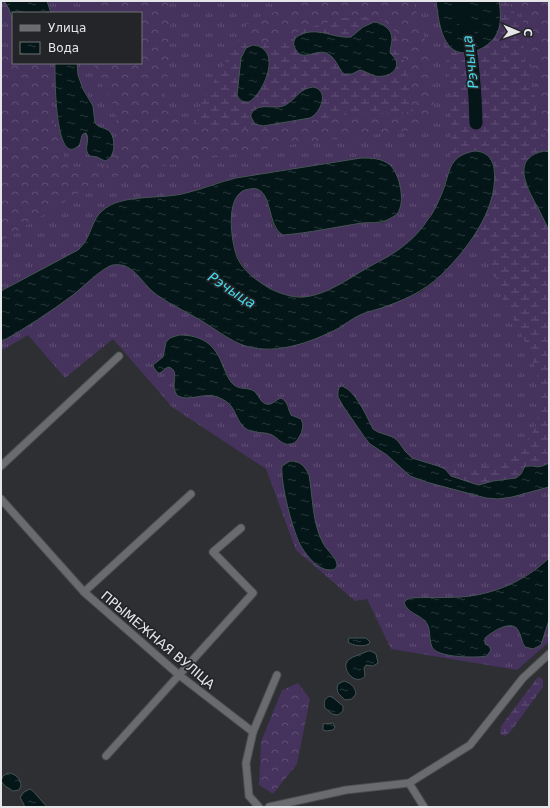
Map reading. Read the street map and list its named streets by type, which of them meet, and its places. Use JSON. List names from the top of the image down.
{
  "streets": {
    "street": ["ПРЫМЕЖНАЯ ВУЛІЦА"]
  },
  "water": ["Рэчыца"],
  "legend": ["Улица", "Вода"],
  "north": "right"
}
